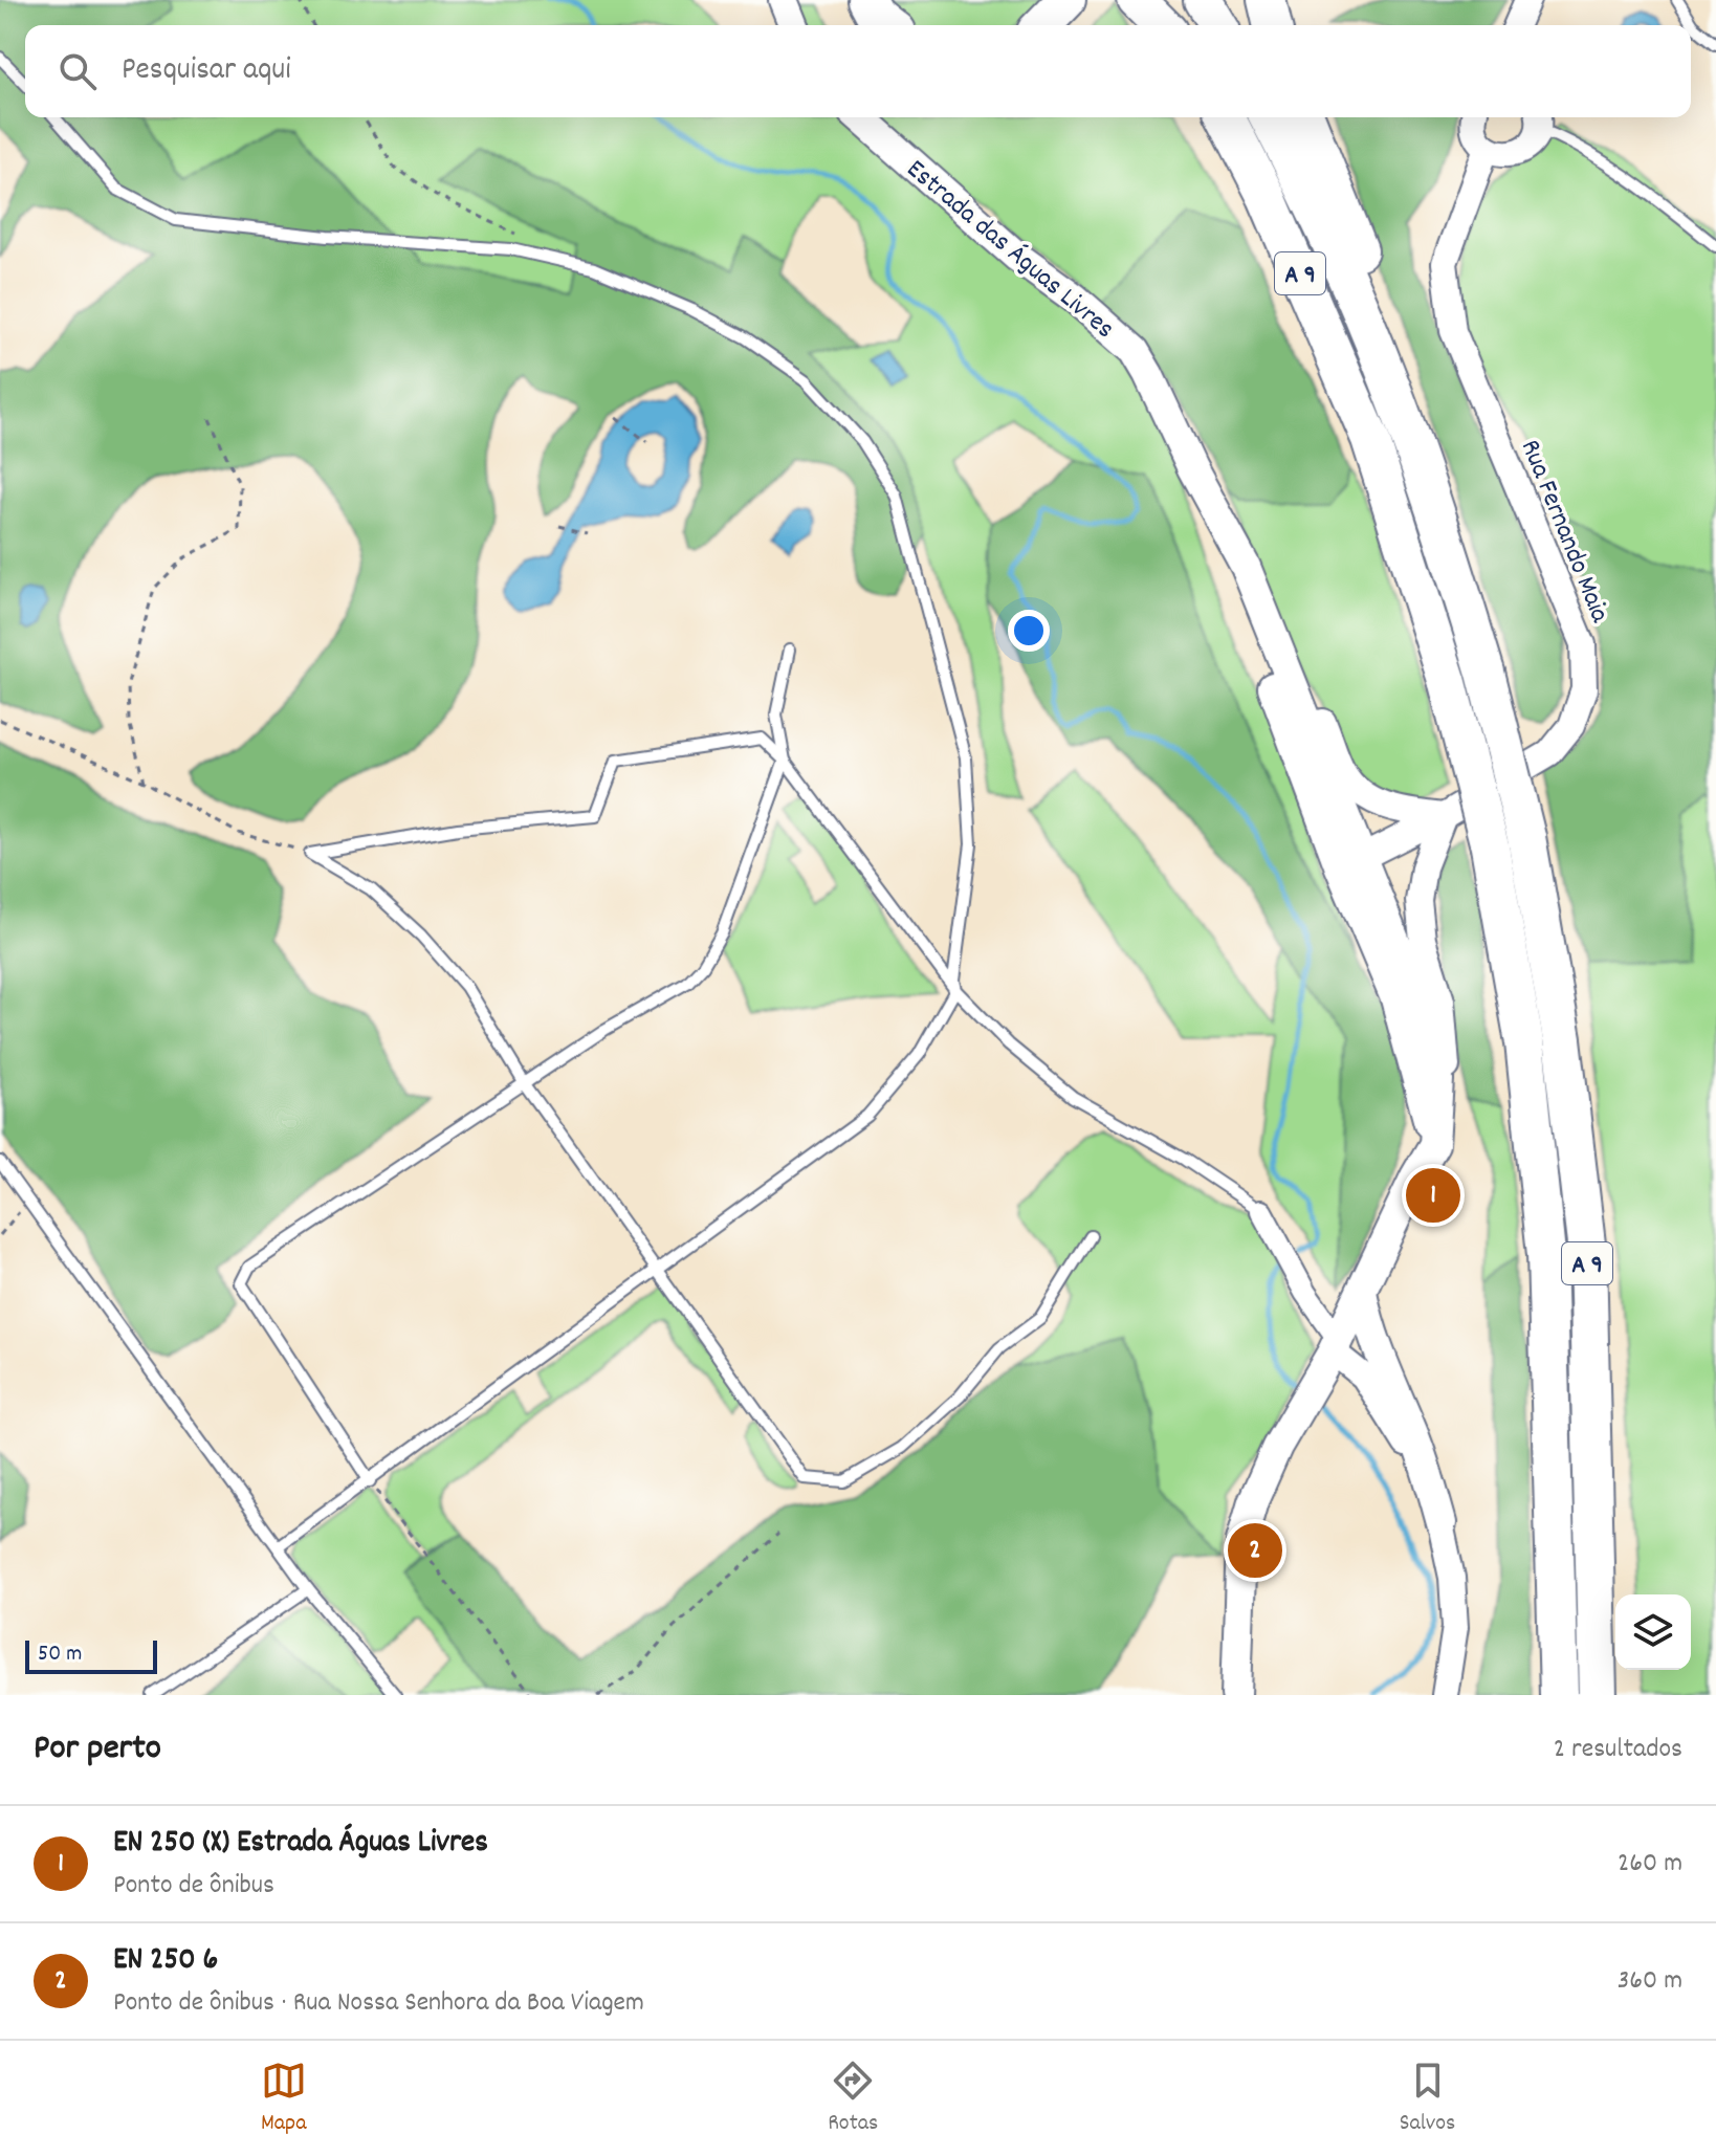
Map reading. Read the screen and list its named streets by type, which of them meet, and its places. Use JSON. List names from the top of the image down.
{
  "streets": {
    "highway": ["A 9"],
    "main road": ["Estrada das Águas Livres"],
    "street": ["Rua Fernando Maia"]
  },
  "scale_bar": "50 m",
  "page": {
    "search": "Pesquisar aqui",
    "pins": ["1", "2"],
    "scale": "50 m",
    "heading": ["Por perto", "2 resultados"],
    "list": [
      {
        "mark": "1",
        "name": "EN 250 (X) Estrada Águas Livres",
        "note": "Ponto de ônibus",
        "value": "260 m"
      },
      {
        "mark": "2",
        "name": "EN 250 6",
        "note": "Ponto de ônibus · Rua Nossa Senhora da Boa Viagem",
        "value": "360 m"
      }
    ],
    "nav": ["Mapa", "Rotas", "Salvos"]
  }
}
